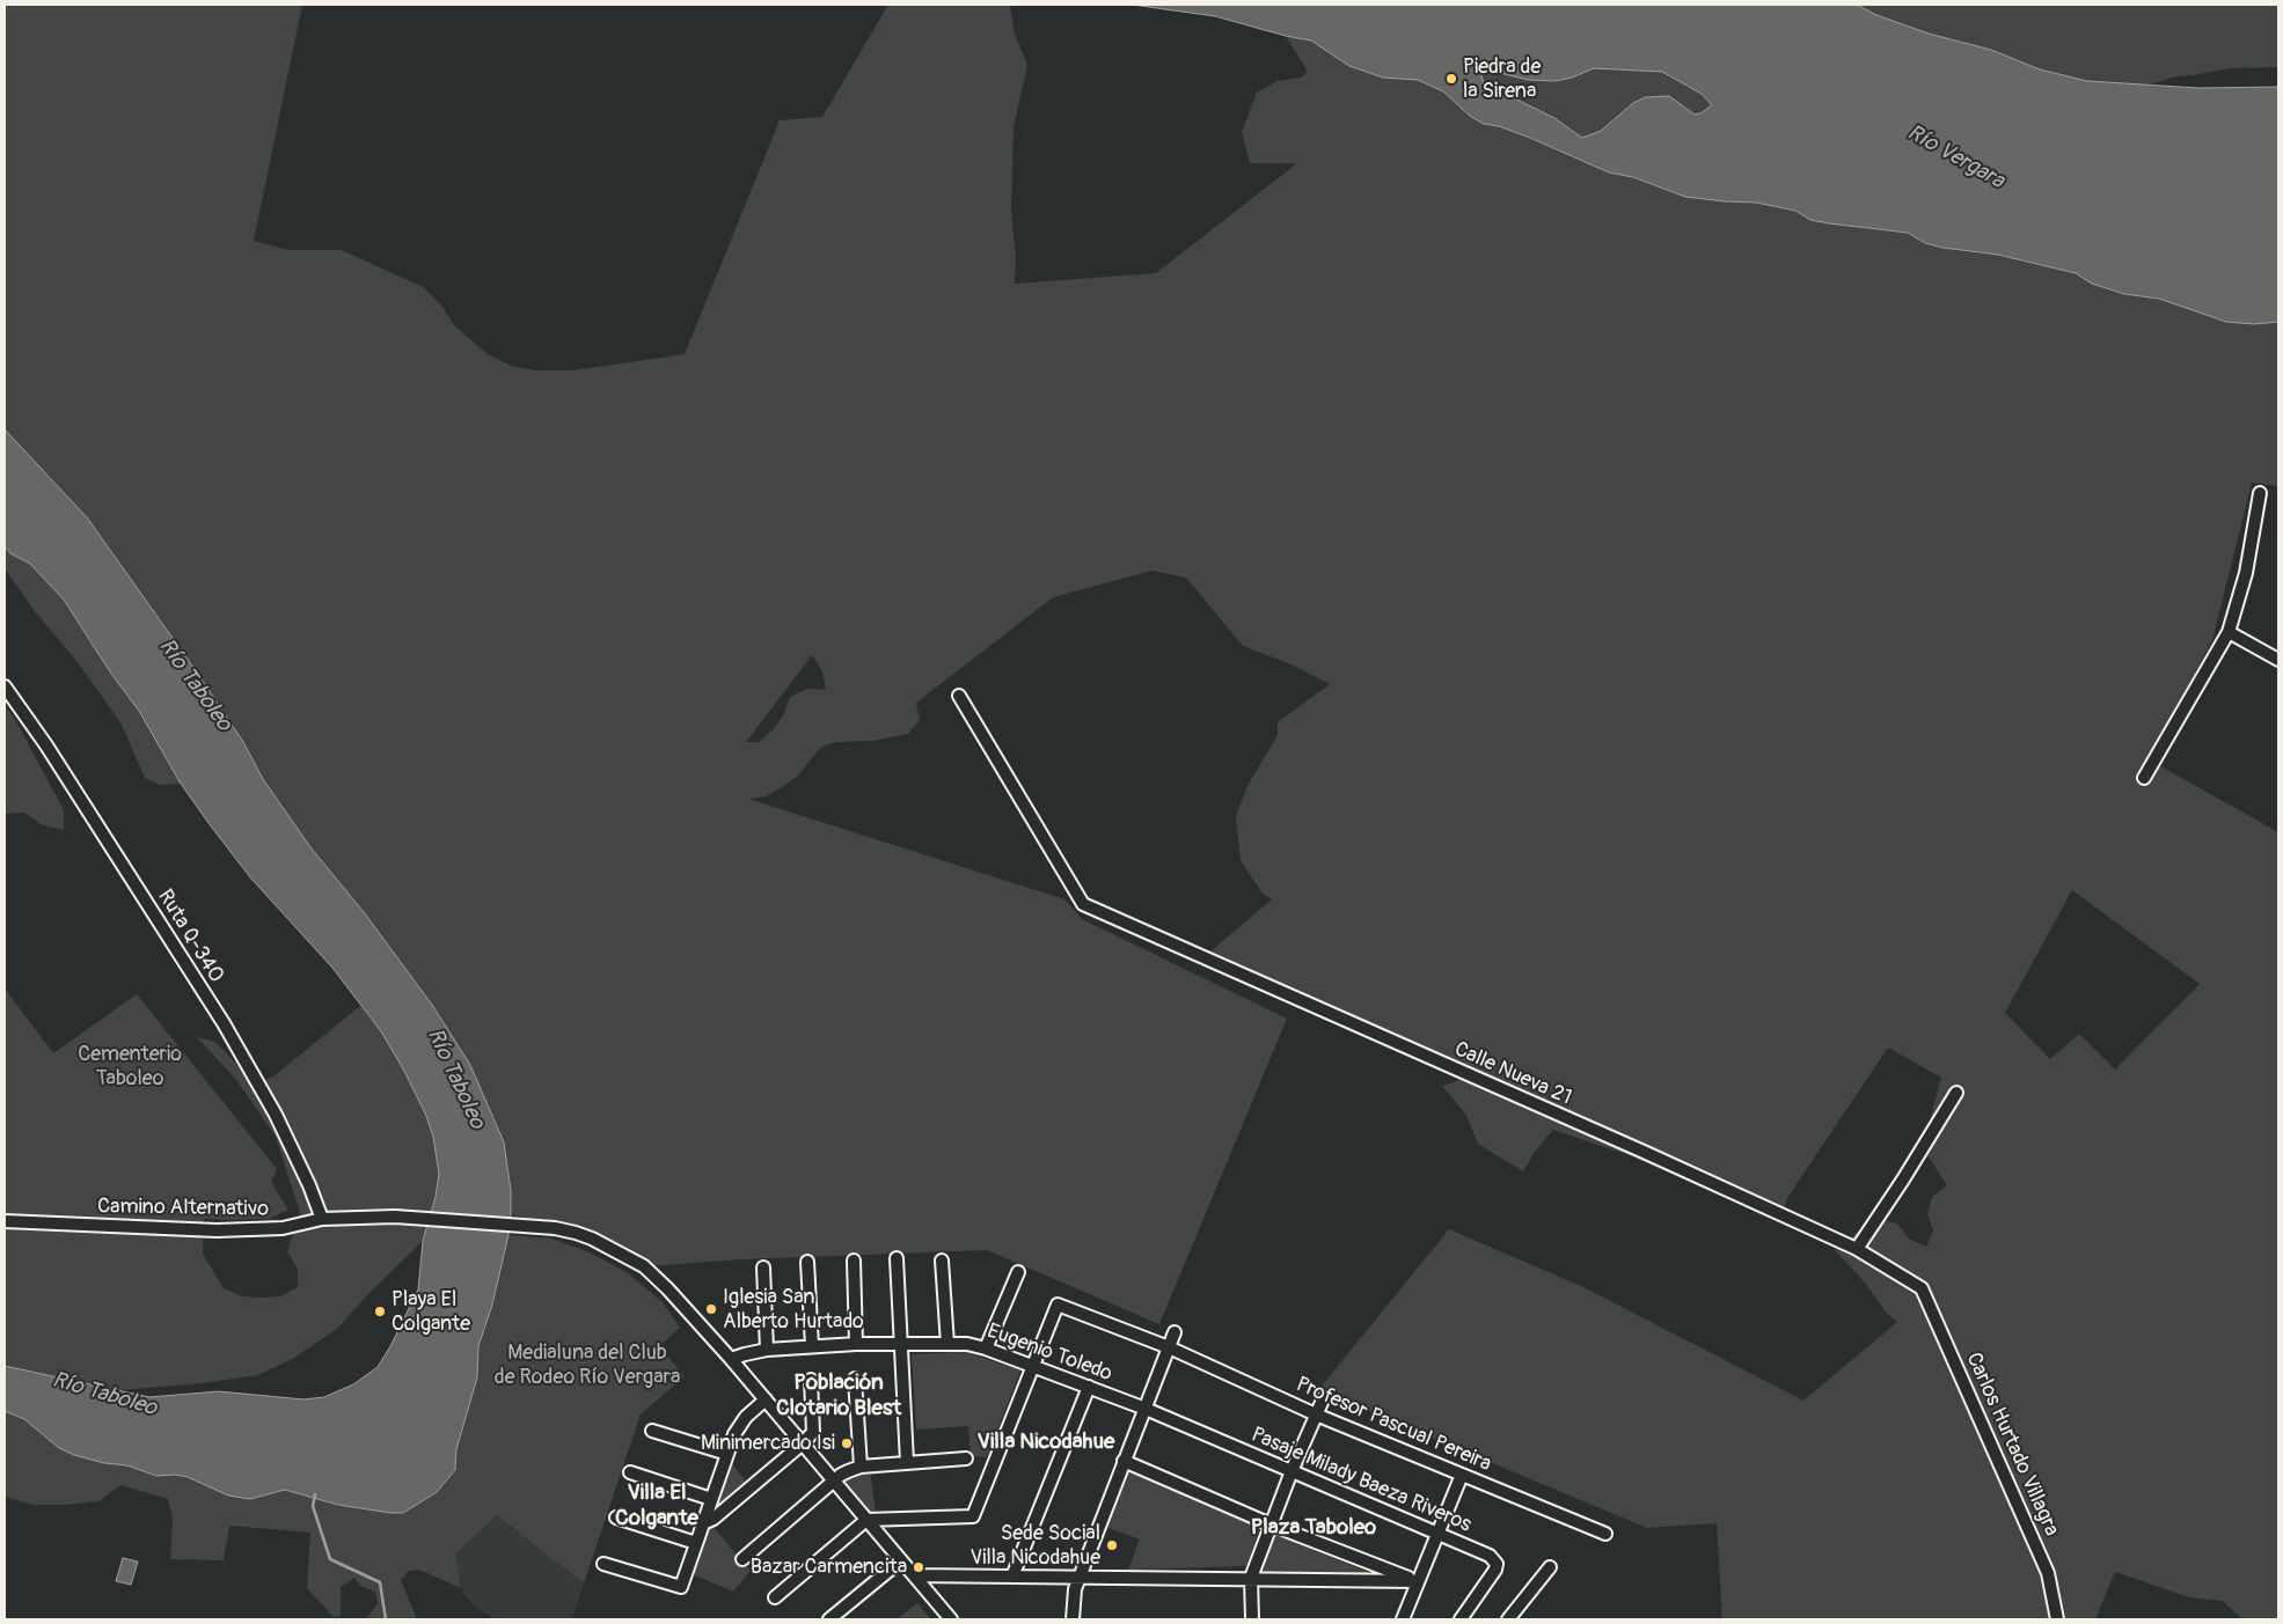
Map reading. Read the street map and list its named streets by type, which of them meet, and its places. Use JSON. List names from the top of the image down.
{
  "streets": {
    "street": [
      "Ruta Q-340",
      "Calle Nueva 21",
      "Camino Alternativo",
      "Eugenio Toledo",
      "Profesor Pascual Pereira",
      "Carlos Hurtado Villagra",
      "Pasaje Milady Baeza Riveros"
    ]
  },
  "crossings": [
    ["Ruta Q-340", "Camino Alternativo"],
    ["Calle Nueva 21", "Carlos Hurtado Villagra"],
    ["Camino Alternativo", "Eugenio Toledo"],
    ["Eugenio Toledo", "Profesor Pascual Pereira"],
    ["Eugenio Toledo", "Pasaje Milady Baeza Riveros"]
  ],
  "districts": [
    "Población Clotario Blest",
    "Villa Nicodahue",
    "Villa El Colgante",
    "Plaza Taboleo"
  ],
  "water": ["Río Vergara", "Río Taboleo"],
  "parks": ["Cementerio Taboleo", "Medialuna del Club de Rodeo Río Vergara"],
  "places": [
    "Piedra de la Sirena",
    "Iglesia San Alberto Hurtado",
    "Playa El Colgante",
    "Minimercado Isi",
    "Sede Social Villa Nicodahue",
    "Bazar Carmencita"
  ]
}
